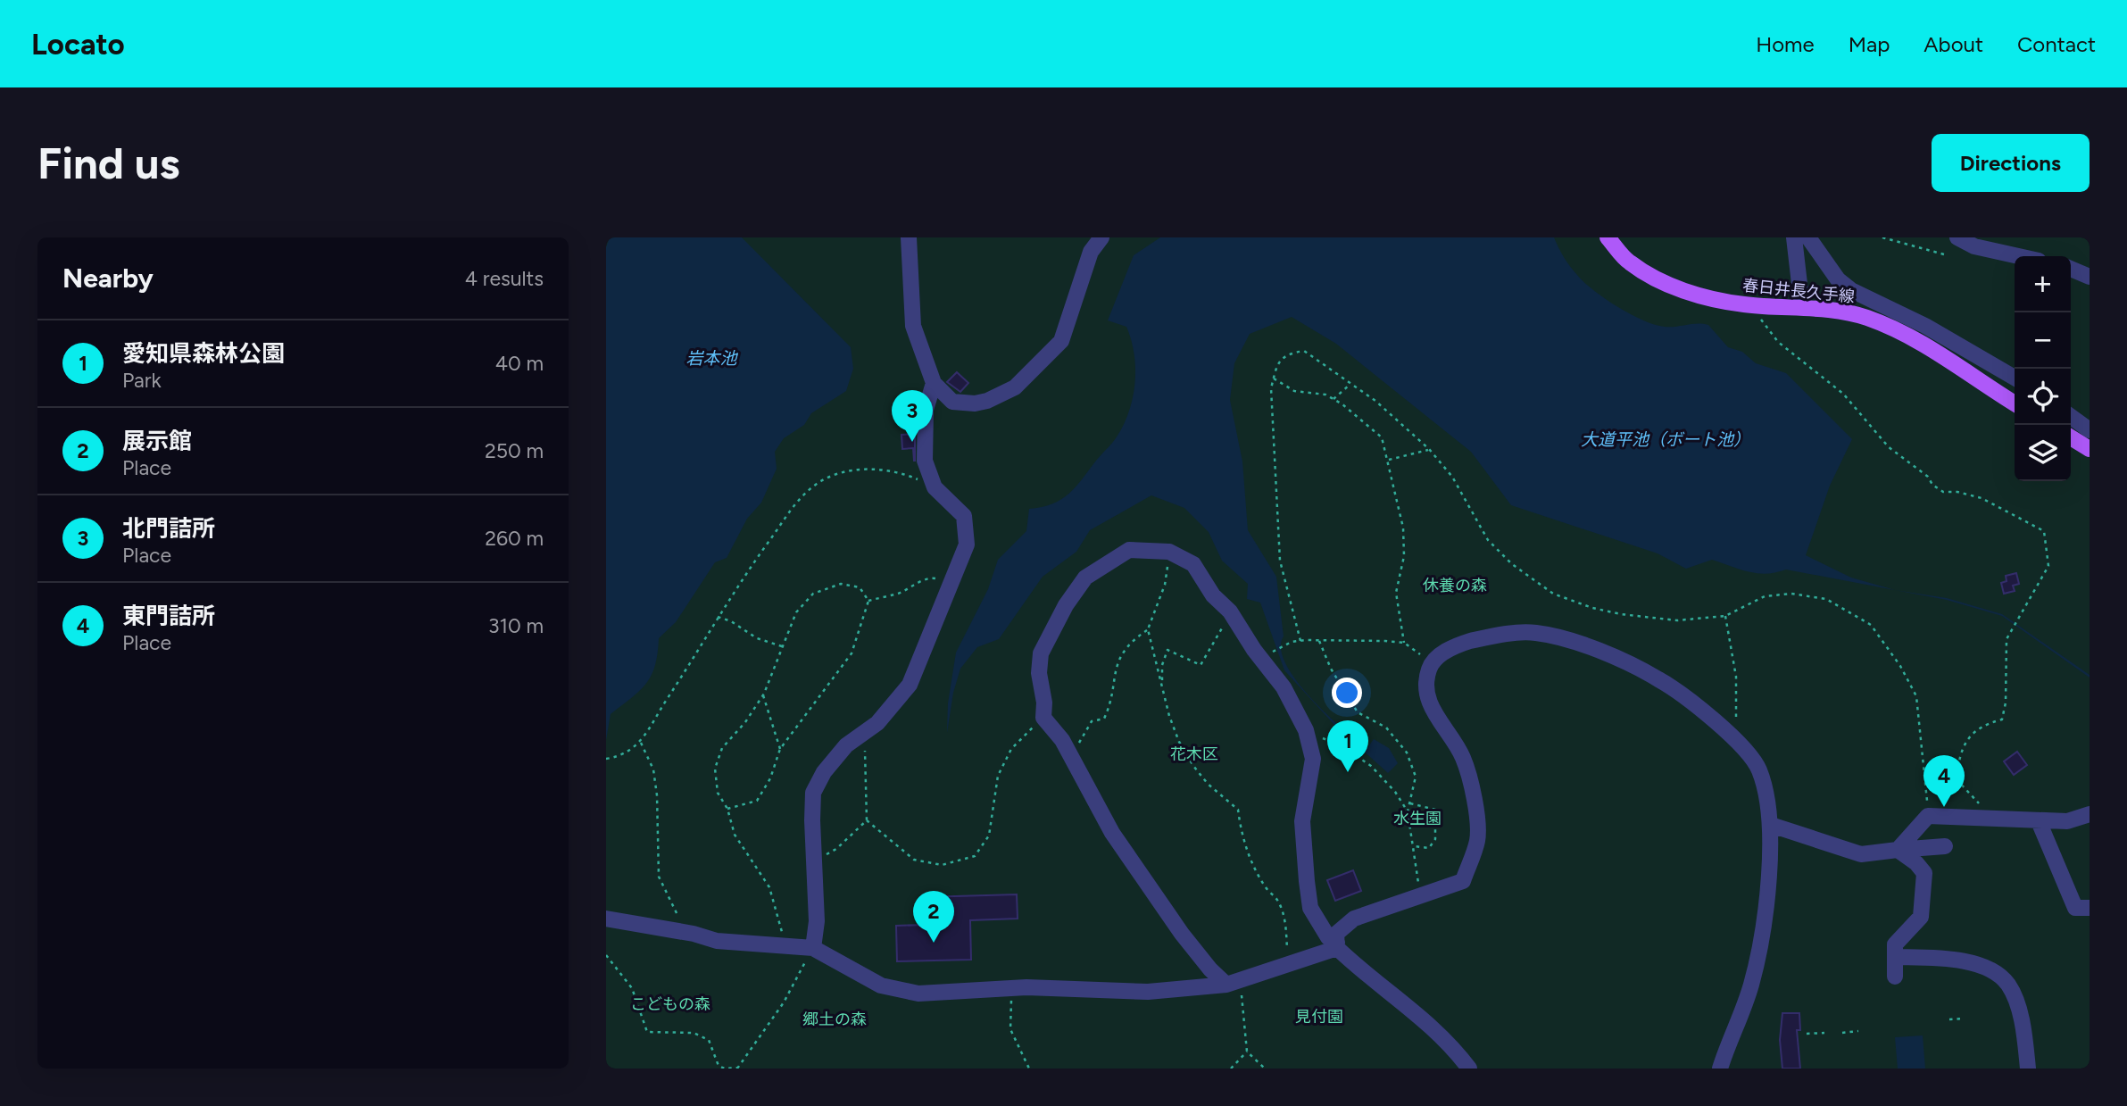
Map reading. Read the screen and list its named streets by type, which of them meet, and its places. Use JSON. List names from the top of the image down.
{
  "streets": {
    "main road": ["春日井長久手線"]
  },
  "water": ["岩本池", "大道平池（ボート池）"],
  "parks": [
    "休養の森",
    "花木区",
    "水生園",
    "こどもの森",
    "見付園",
    "郷土の森"
  ],
  "page": {
    "header": "Locato",
    "nav": [
      "Home",
      "Map",
      "About",
      "Contact"
    ],
    "buttons": "Directions",
    "title": "Find us",
    "heading": ["Nearby", "4 results"],
    "map_buttons": ["+", "−"],
    "list": [
      {
        "mark": "1",
        "name": "愛知県森林公園",
        "note": "Park",
        "value": "40 m"
      },
      {
        "mark": "2",
        "name": "展示館",
        "note": "Place",
        "value": "250 m"
      },
      {
        "mark": "3",
        "name": "北門詰所",
        "note": "Place",
        "value": "260 m"
      },
      {
        "mark": "4",
        "name": "東門詰所",
        "note": "Place",
        "value": "310 m"
      }
    ],
    "pins": [
      "3",
      "1",
      "4",
      "2"
    ]
  }
}
